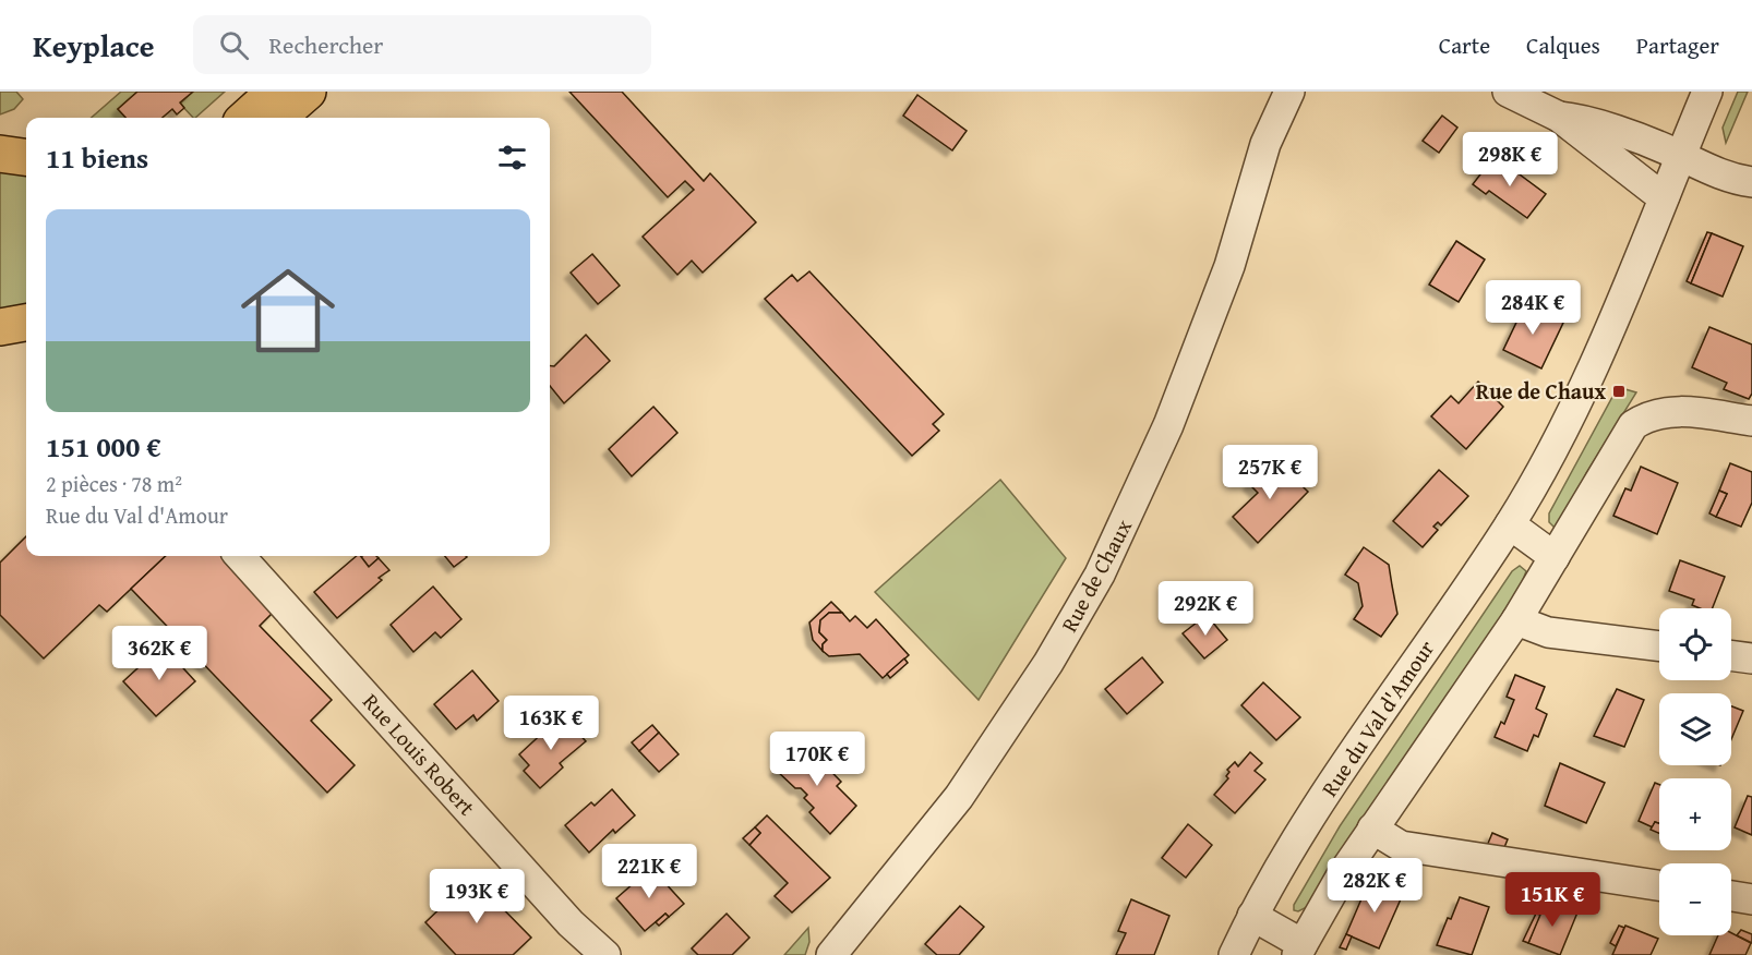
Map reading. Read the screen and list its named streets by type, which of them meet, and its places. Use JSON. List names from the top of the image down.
{
  "streets": {
    "street": ["Rue de Chaux", "Rue du Val d'Amour", "Rue Louis Robert"]
  },
  "places": {
    "transit": ["Rue de Chaux"]
  },
  "page": {
    "header": "Keyplace",
    "search": "Rechercher",
    "nav": ["Carte", "Calques", "Partager"],
    "heading": "11 biens",
    "price": [
      "298K €",
      "284K €",
      "257K €",
      "292K €",
      "362K €",
      "163K €",
      "170K €",
      "221K €",
      "282K €",
      "193K €",
      "151K €"
    ],
    "list": [
      {
        "name": "151 000 €",
        "note": "2 pièces · 78 m² · Rue du Val d'Amour"
      }
    ],
    "map_buttons": ["+", "−"]
  }
}
